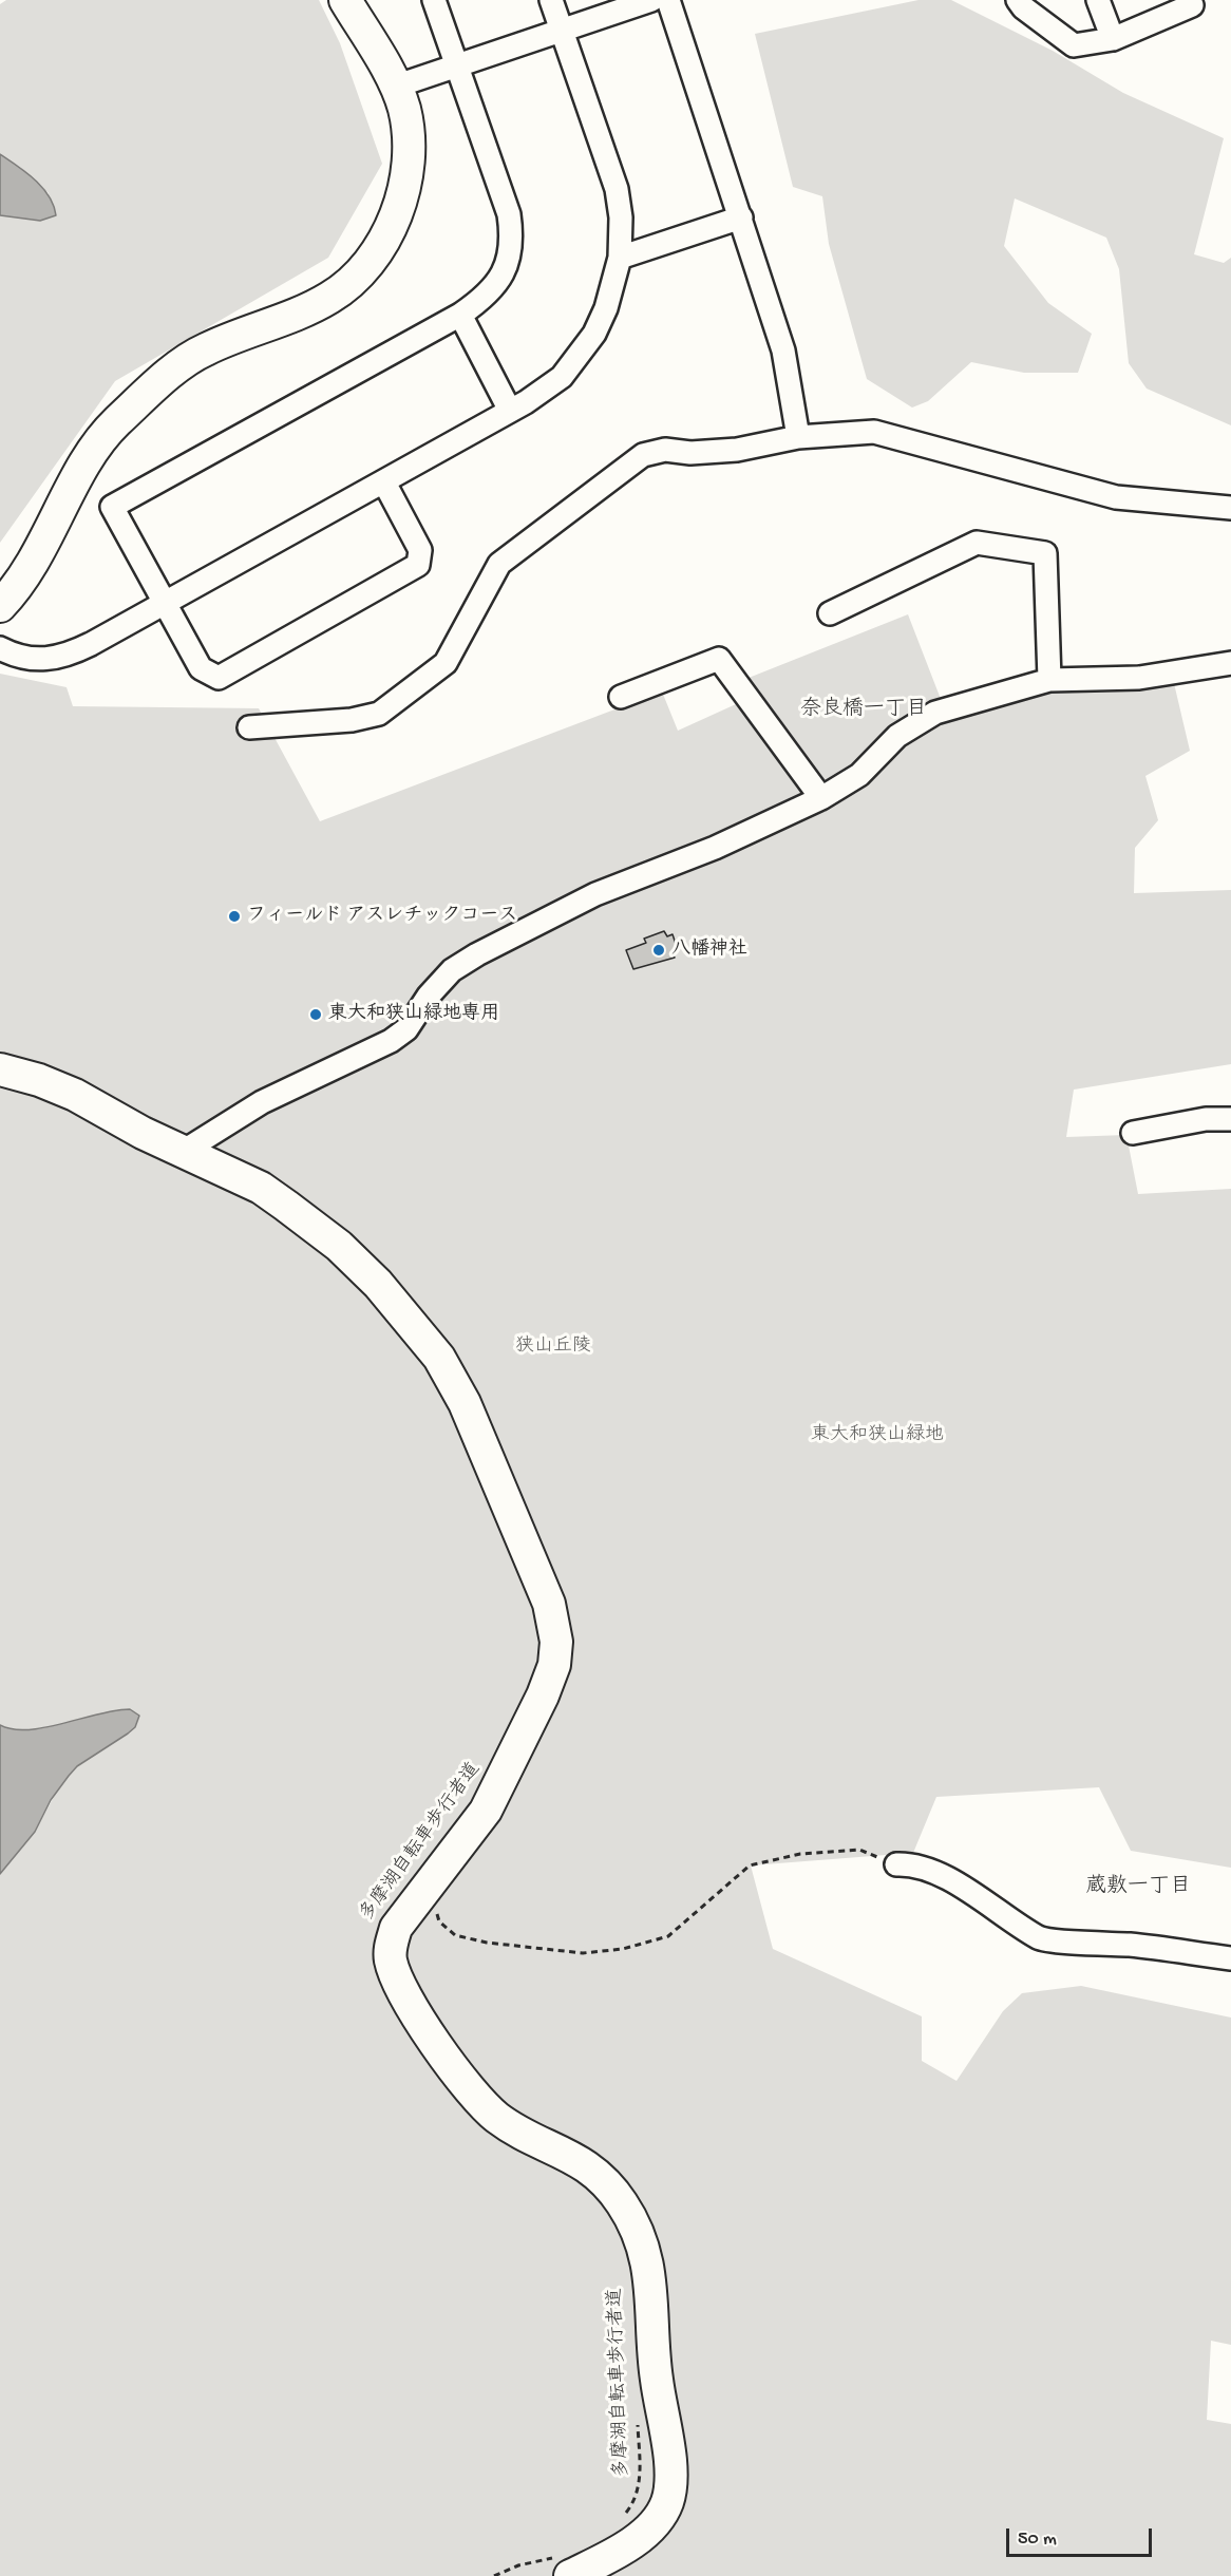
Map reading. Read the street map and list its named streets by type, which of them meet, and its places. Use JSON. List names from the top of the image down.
{
  "streets": {
    "path": ["多摩湖自転車歩行者道"]
  },
  "districts": ["奈良橋一丁目", "蔵敷一丁目"],
  "parks": ["狭山丘陵", "東大和狭山緑地"],
  "places": ["フィールド アスレチックコース", "八幡神社", "東大和狭山緑地専用"],
  "scale_bar": "50 m"
}
